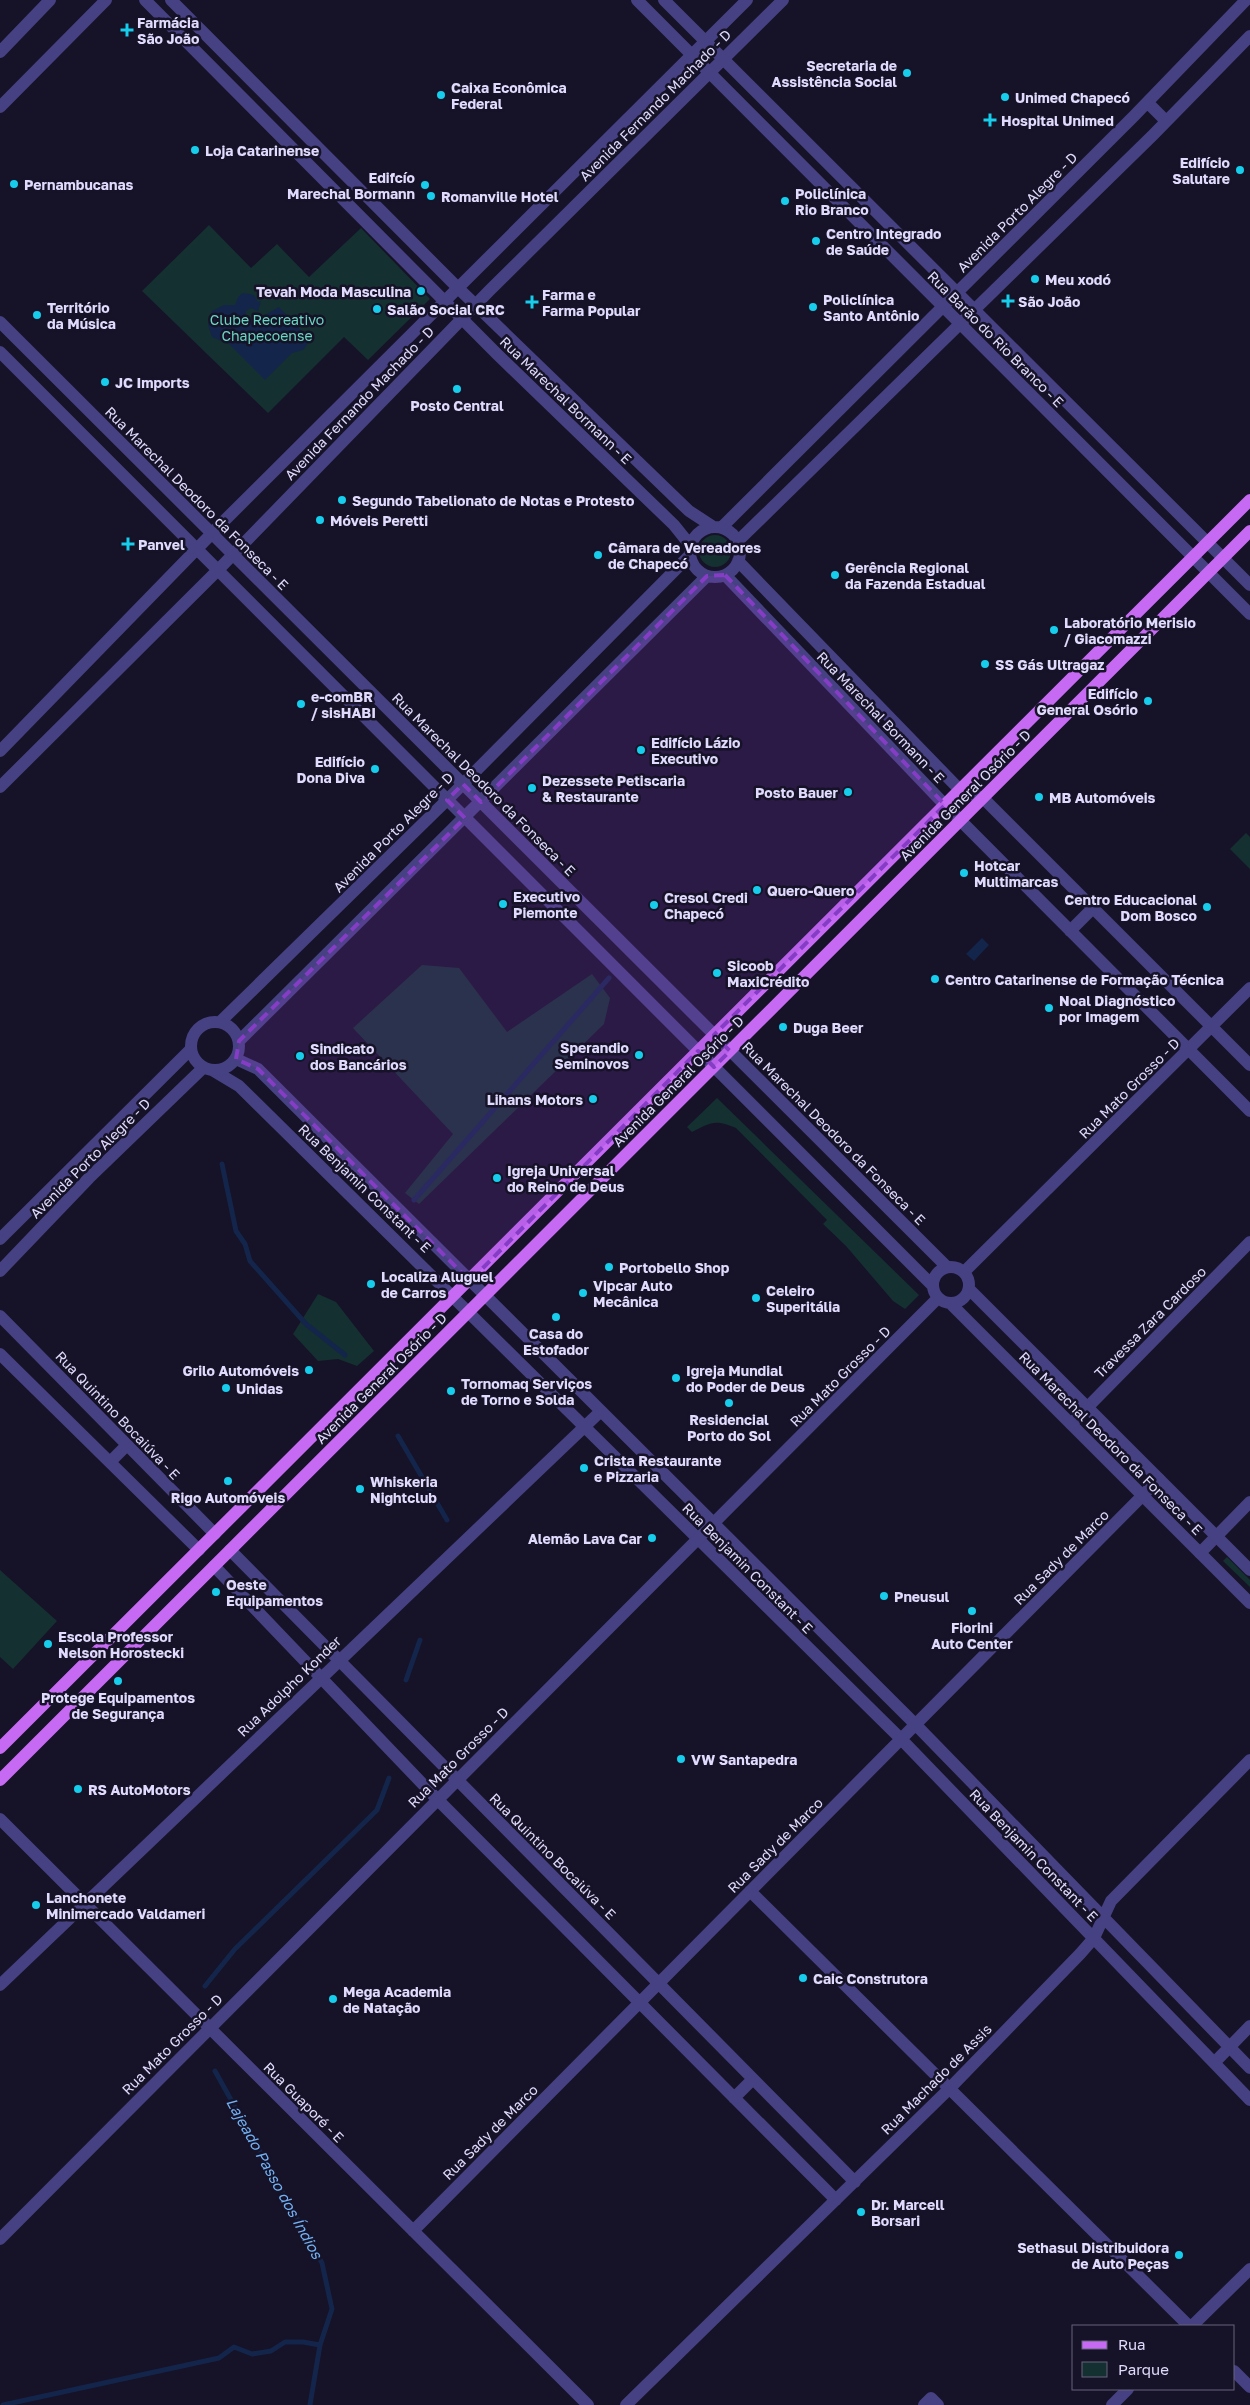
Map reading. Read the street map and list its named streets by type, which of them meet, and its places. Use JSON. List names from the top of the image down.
{
  "streets": {
    "main road": ["Avenida General Osório - D"],
    "street": [
      "Avenida Fernando Machado - D",
      "Avenida Porto Alegre - D",
      "Rua Barão do Rio Branco - E",
      "Rua Marechal Bormann - E",
      "Rua Marechal Deodoro da Fonseca - E",
      "Rua Mato Grosso - D",
      "Rua Benjamin Constant - E",
      "Travessa Zara Cardoso",
      "Rua Quintino Bocaiúva - E",
      "Rua Sady de Marco",
      "Rua Adolpho Konder",
      "Rua Machado de Assis",
      "Rua Guaporé - E"
    ]
  },
  "crossings": [
    ["Avenida Fernando Machado - D", "Rua Barão do Rio Branco - E"],
    ["Avenida Fernando Machado - D", "Rua Marechal Bormann - E"],
    ["Avenida Fernando Machado - D", "Rua Marechal Deodoro da Fonseca - E"],
    ["Avenida Porto Alegre - D", "Rua Barão do Rio Branco - E"],
    ["Avenida Porto Alegre - D", "Rua Marechal Bormann - E"],
    ["Avenida Porto Alegre - D", "Rua Marechal Deodoro da Fonseca - E"],
    ["Avenida Porto Alegre - D", "Rua Benjamin Constant - E"],
    ["Rua Barão do Rio Branco - E", "Avenida General Osório - D"],
    ["Rua Marechal Bormann - E", "Avenida General Osório - D"],
    ["Rua Marechal Bormann - E", "Rua Mato Grosso - D"],
    ["Rua Marechal Deodoro da Fonseca - E", "Avenida General Osório - D"],
    ["Rua Marechal Deodoro da Fonseca - E", "Rua Mato Grosso - D"],
    ["Rua Marechal Deodoro da Fonseca - E", "Travessa Zara Cardoso"],
    ["Rua Marechal Deodoro da Fonseca - E", "Rua Sady de Marco"],
    ["Avenida General Osório - D", "Rua Benjamin Constant - E"],
    ["Avenida General Osório - D", "Rua Quintino Bocaiúva - E"],
    ["Rua Mato Grosso - D", "Rua Benjamin Constant - E"],
    ["Rua Mato Grosso - D", "Rua Quintino Bocaiúva - E"],
    ["Rua Mato Grosso - D", "Rua Guaporé - E"],
    ["Rua Benjamin Constant - E", "Rua Sady de Marco"],
    ["Rua Benjamin Constant - E", "Rua Adolpho Konder"],
    ["Rua Benjamin Constant - E", "Rua Machado de Assis"],
    ["Rua Quintino Bocaiúva - E", "Rua Sady de Marco"],
    ["Rua Quintino Bocaiúva - E", "Rua Adolpho Konder"],
    ["Rua Quintino Bocaiúva - E", "Rua Machado de Assis"],
    ["Rua Sady de Marco", "Rua Guaporé - E"],
    ["Rua Adolpho Konder", "Rua Guaporé - E"]
  ],
  "water": ["Lajeado Passo dos Índios"],
  "parks": ["Clube Recreativo Chapecoense"],
  "places": {
    "health": [
      "Farmácia São João",
      "Hospital Unimed",
      "São João",
      "Farma e Farma Popular",
      "Panvel"
    ],
    "other": [
      "Secretaria de Assistência Social",
      "Caixa Econômica Federal",
      "Unimed Chapecó",
      "Loja Catarinense",
      "Edifício Salutare",
      "Pernambucanas",
      "Edifcío Marechal Bormann",
      "Romanville Hotel",
      "Policlínica Rio Branco",
      "Centro Integrado de Saúde",
      "Meu xodó",
      "Tevah Moda Masculina",
      "Policlínica Santo Antônio",
      "Salão Social CRC",
      "Território da Música",
      "JC Imports",
      "Posto Central",
      "Segundo Tabelionato de Notas e Protesto",
      "Móveis Peretti",
      "Câmara de Vereadores de Chapecó",
      "Gerência Regional da Fazenda Estadual",
      "Laboratório Merisio / Giacomazzi",
      "SS Gás Ultragaz",
      "Edifício General Osório",
      "e-comBR / sisHABI",
      "Edifício Lázio Executivo",
      "Edifício Dona Diva",
      "Dezessete Petiscaria & Restaurante",
      "Posto Bauer",
      "MB Automóveis",
      "Hotcar Multimarcas",
      "Quero-Quero",
      "Executivo Piemonte",
      "Cresol Credi Chapecó",
      "Centro Educacional Dom Bosco",
      "Sicoob MaxiCrédito",
      "Centro Catarinense de Formação Técnica",
      "Noal Diagnóstico por Imagem",
      "Duga Beer",
      "Sperandio Seminovos",
      "Sindicato dos Bancários",
      "Lihans Motors",
      "Igreja Universal do Reino de Deus",
      "Portobello Shop",
      "Localiza Aluguel de Carros",
      "Vipcar Auto Mecânica",
      "Celeiro Superitália",
      "Casa do Estofador",
      "Grilo Automóveis",
      "Igreja Mundial do Poder de Deus",
      "Unidas",
      "Tornomaq Serviços de Torno e Solda",
      "Residencial Porto do Sol",
      "Crista Restaurante e Pizzaria",
      "Rigo Automóveis",
      "Whiskeria Nightclub",
      "Alemão Lava Car",
      "Oeste Equipamentos",
      "Pneusul",
      "Fiorini Auto Center",
      "Escola Professor Nelson Horostecki",
      "Protege Equipamentos de Segurança",
      "VW Santapedra",
      "RS AutoMotors",
      "Lanchonete Minimercado Valdameri",
      "Caic Construtora",
      "Mega Academia de Natação",
      "Dr. Marcell Borsari",
      "Sethasul Distribuidora de Auto Peças"
    ]
  },
  "legend": ["Rua", "Parque"]
}
